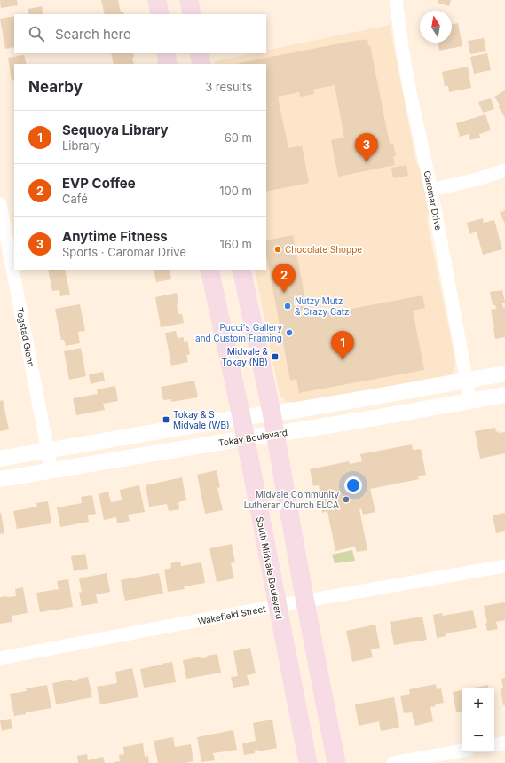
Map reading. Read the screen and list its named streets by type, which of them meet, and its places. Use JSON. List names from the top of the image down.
{
  "streets": {
    "main road": ["South Midvale Boulevard"],
    "street": [
      "Caromar Drive",
      "Togstad Glenn",
      "Tokay Boulevard",
      "Wakefield Street"
    ]
  },
  "crossings": [
    ["Caromar Drive", "Tokay Boulevard"],
    ["Togstad Glenn", "Tokay Boulevard"],
    ["Tokay Boulevard", "South Midvale Boulevard"],
    ["South Midvale Boulevard", "Wakefield Street"]
  ],
  "places": {
    "other": [
      "Chocolate Shoppe",
      "Nutzy Mutz & Crazy Catz",
      "Pucci's Gallery and Custom Framing",
      "Midvale Community Lutheran Church ELCA"
    ],
    "transit": ["Midvale & Tokay (NB)", "Tokay & S Midvale (WB)"]
  },
  "north": "top",
  "page": {
    "search": "Search here",
    "heading": ["Nearby", "3 results"],
    "list": [
      {
        "mark": "1",
        "name": "Sequoya Library",
        "note": "Library",
        "value": "60 m"
      },
      {
        "mark": "2",
        "name": "EVP Coffee",
        "note": "Café",
        "value": "100 m"
      },
      {
        "mark": "3",
        "name": "Anytime Fitness",
        "note": "Sports · Caromar Drive",
        "value": "160 m"
      }
    ],
    "pins": ["3", "2", "1"],
    "map_buttons": ["+", "−"]
  }
}
